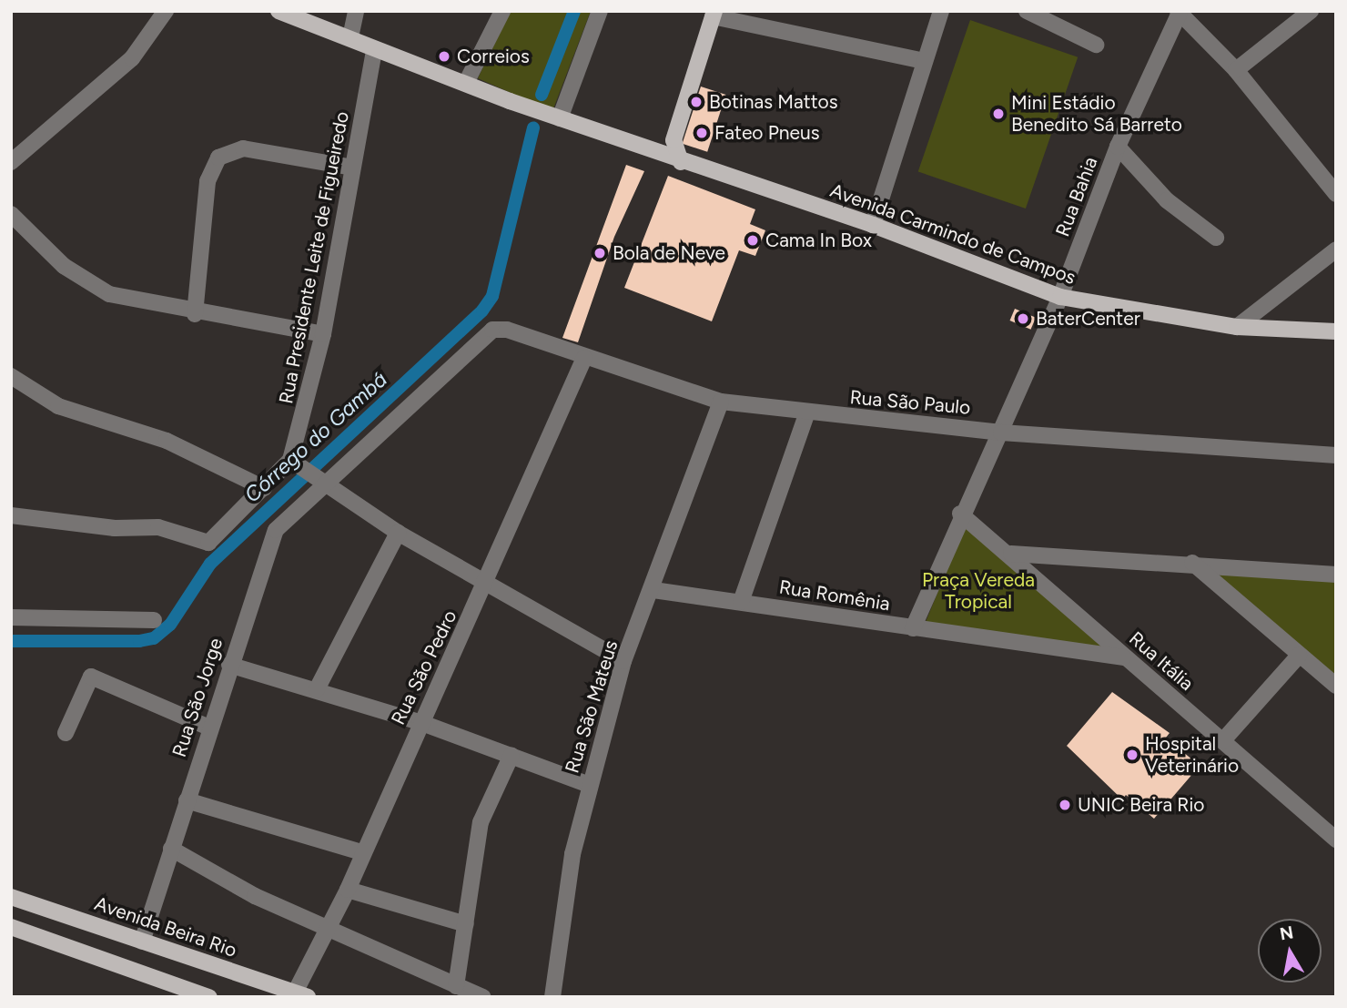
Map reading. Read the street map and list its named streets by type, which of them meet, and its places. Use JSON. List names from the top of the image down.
{
  "streets": {
    "main road": ["Avenida Carmindo de Campos", "Avenida Beira Rio"],
    "street": [
      "Rua Bahia",
      "Rua Presidente Leite de Figueiredo",
      "Rua São Paulo",
      "Rua Romênia",
      "Rua Itália",
      "Rua São Pedro",
      "Rua São Jorge",
      "Rua São Mateus"
    ]
  },
  "crossings": [
    ["Rua Bahia", "Avenida Carmindo de Campos"],
    ["Rua Bahia", "Rua São Paulo"],
    ["Rua Bahia", "Rua Romênia"],
    ["Rua Bahia", "Rua Itália"],
    ["Avenida Carmindo de Campos", "Rua Presidente Leite de Figueiredo"],
    ["Rua São Paulo", "Rua São Pedro"],
    ["Rua São Paulo", "Rua São Jorge"],
    ["Rua São Paulo", "Rua São Mateus"],
    ["Rua Romênia", "Rua Itália"],
    ["Rua Romênia", "Rua São Mateus"],
    ["Rua São Pedro", "Avenida Beira Rio"],
    ["Rua São Jorge", "Avenida Beira Rio"]
  ],
  "water": ["Córrego do Gambá"],
  "parks": ["Praça Vereda Tropical"],
  "places": [
    "Correios",
    "Botinas Mattos",
    "Mini Estádio Benedito Sá Barreto",
    "Fateo Pneus",
    "Cama In Box",
    "Bola de Neve",
    "BaterCenter",
    "Hospital Veterinário",
    "UNIC Beira Rio"
  ],
  "north": "top"
}
